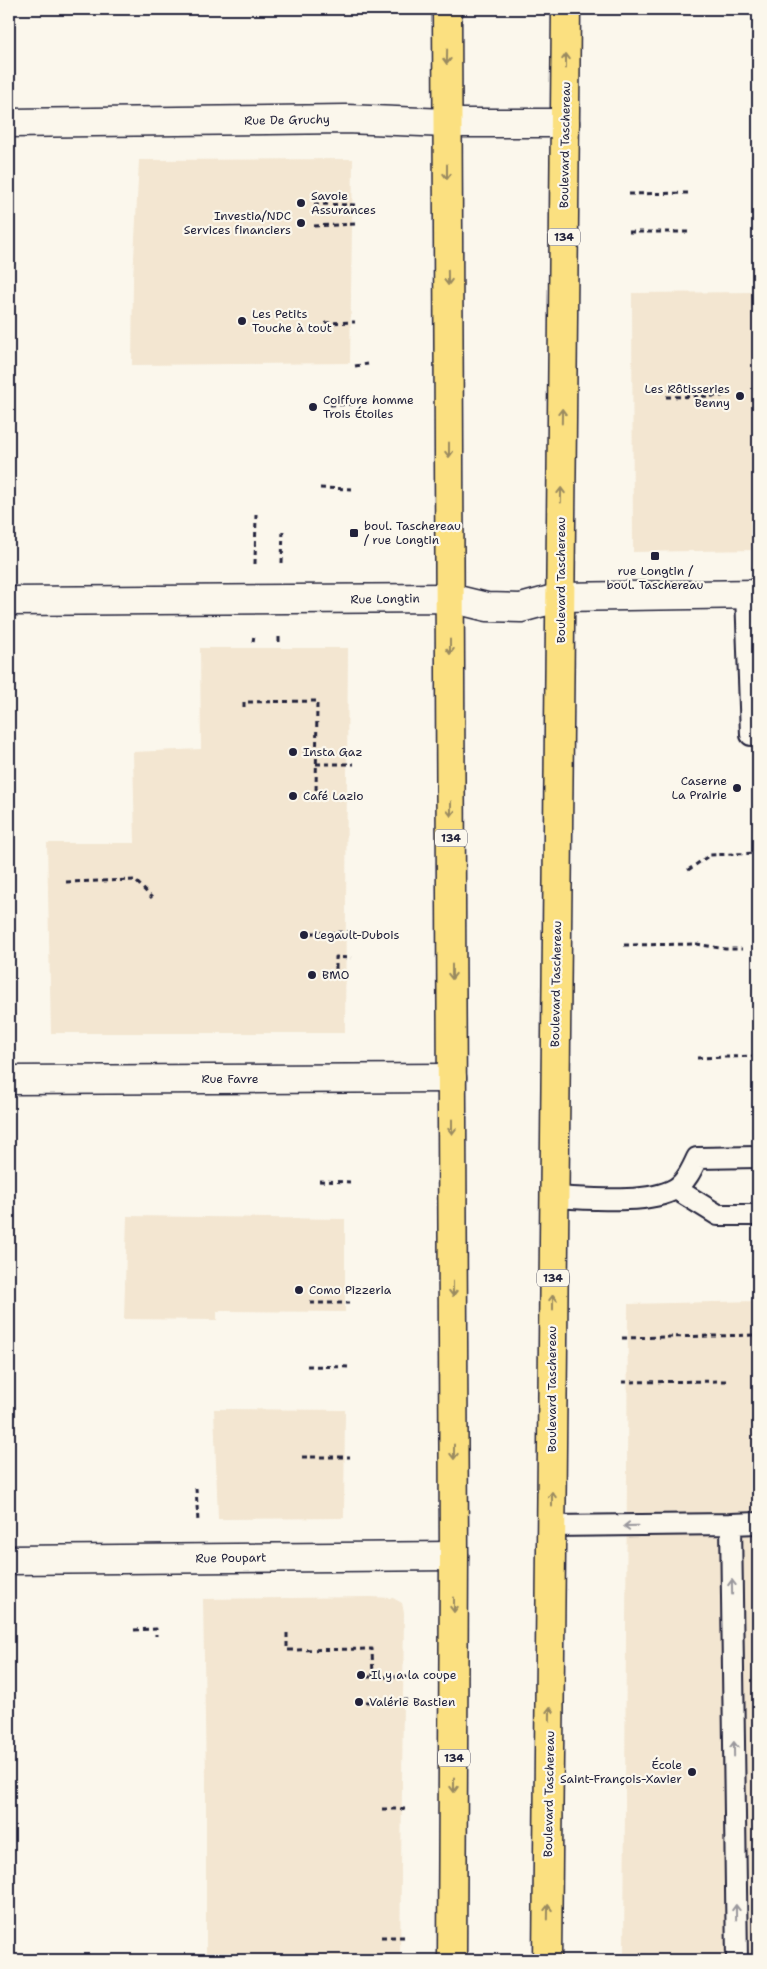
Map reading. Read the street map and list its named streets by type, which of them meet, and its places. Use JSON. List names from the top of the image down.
{
  "streets": {
    "main road": ["Boulevard Taschereau", "134"],
    "street": [
      "Rue De Gruchy",
      "Rue Longtin",
      "Rue Favre",
      "Rue Poupart"
    ]
  },
  "crossings": [
    ["Rue De Gruchy", "Boulevard Taschereau"],
    ["Rue De Gruchy", "134"],
    ["Boulevard Taschereau", "Rue Longtin"],
    ["134", "Rue Longtin"],
    ["134", "Rue Favre"],
    ["134", "Rue Poupart"]
  ],
  "places": {
    "other": [
      "Savoie Assurances",
      "Investia/NDC Services financiers",
      "Les Petits Touche à tout",
      "Les Rôtisseries Benny",
      "Coiffure homme Trois Étoiles",
      "Insta Gaz",
      "Caserne La Prairie",
      "Café Lazio",
      "Legault-Dubois",
      "BMO",
      "Como Pizzeria",
      "Il y a la coupe",
      "Valérie Bastien",
      "École Saint-François-Xavier"
    ],
    "transit": ["boul. Taschereau / rue Longtin", "rue Longtin / boul. Taschereau"]
  }
}
